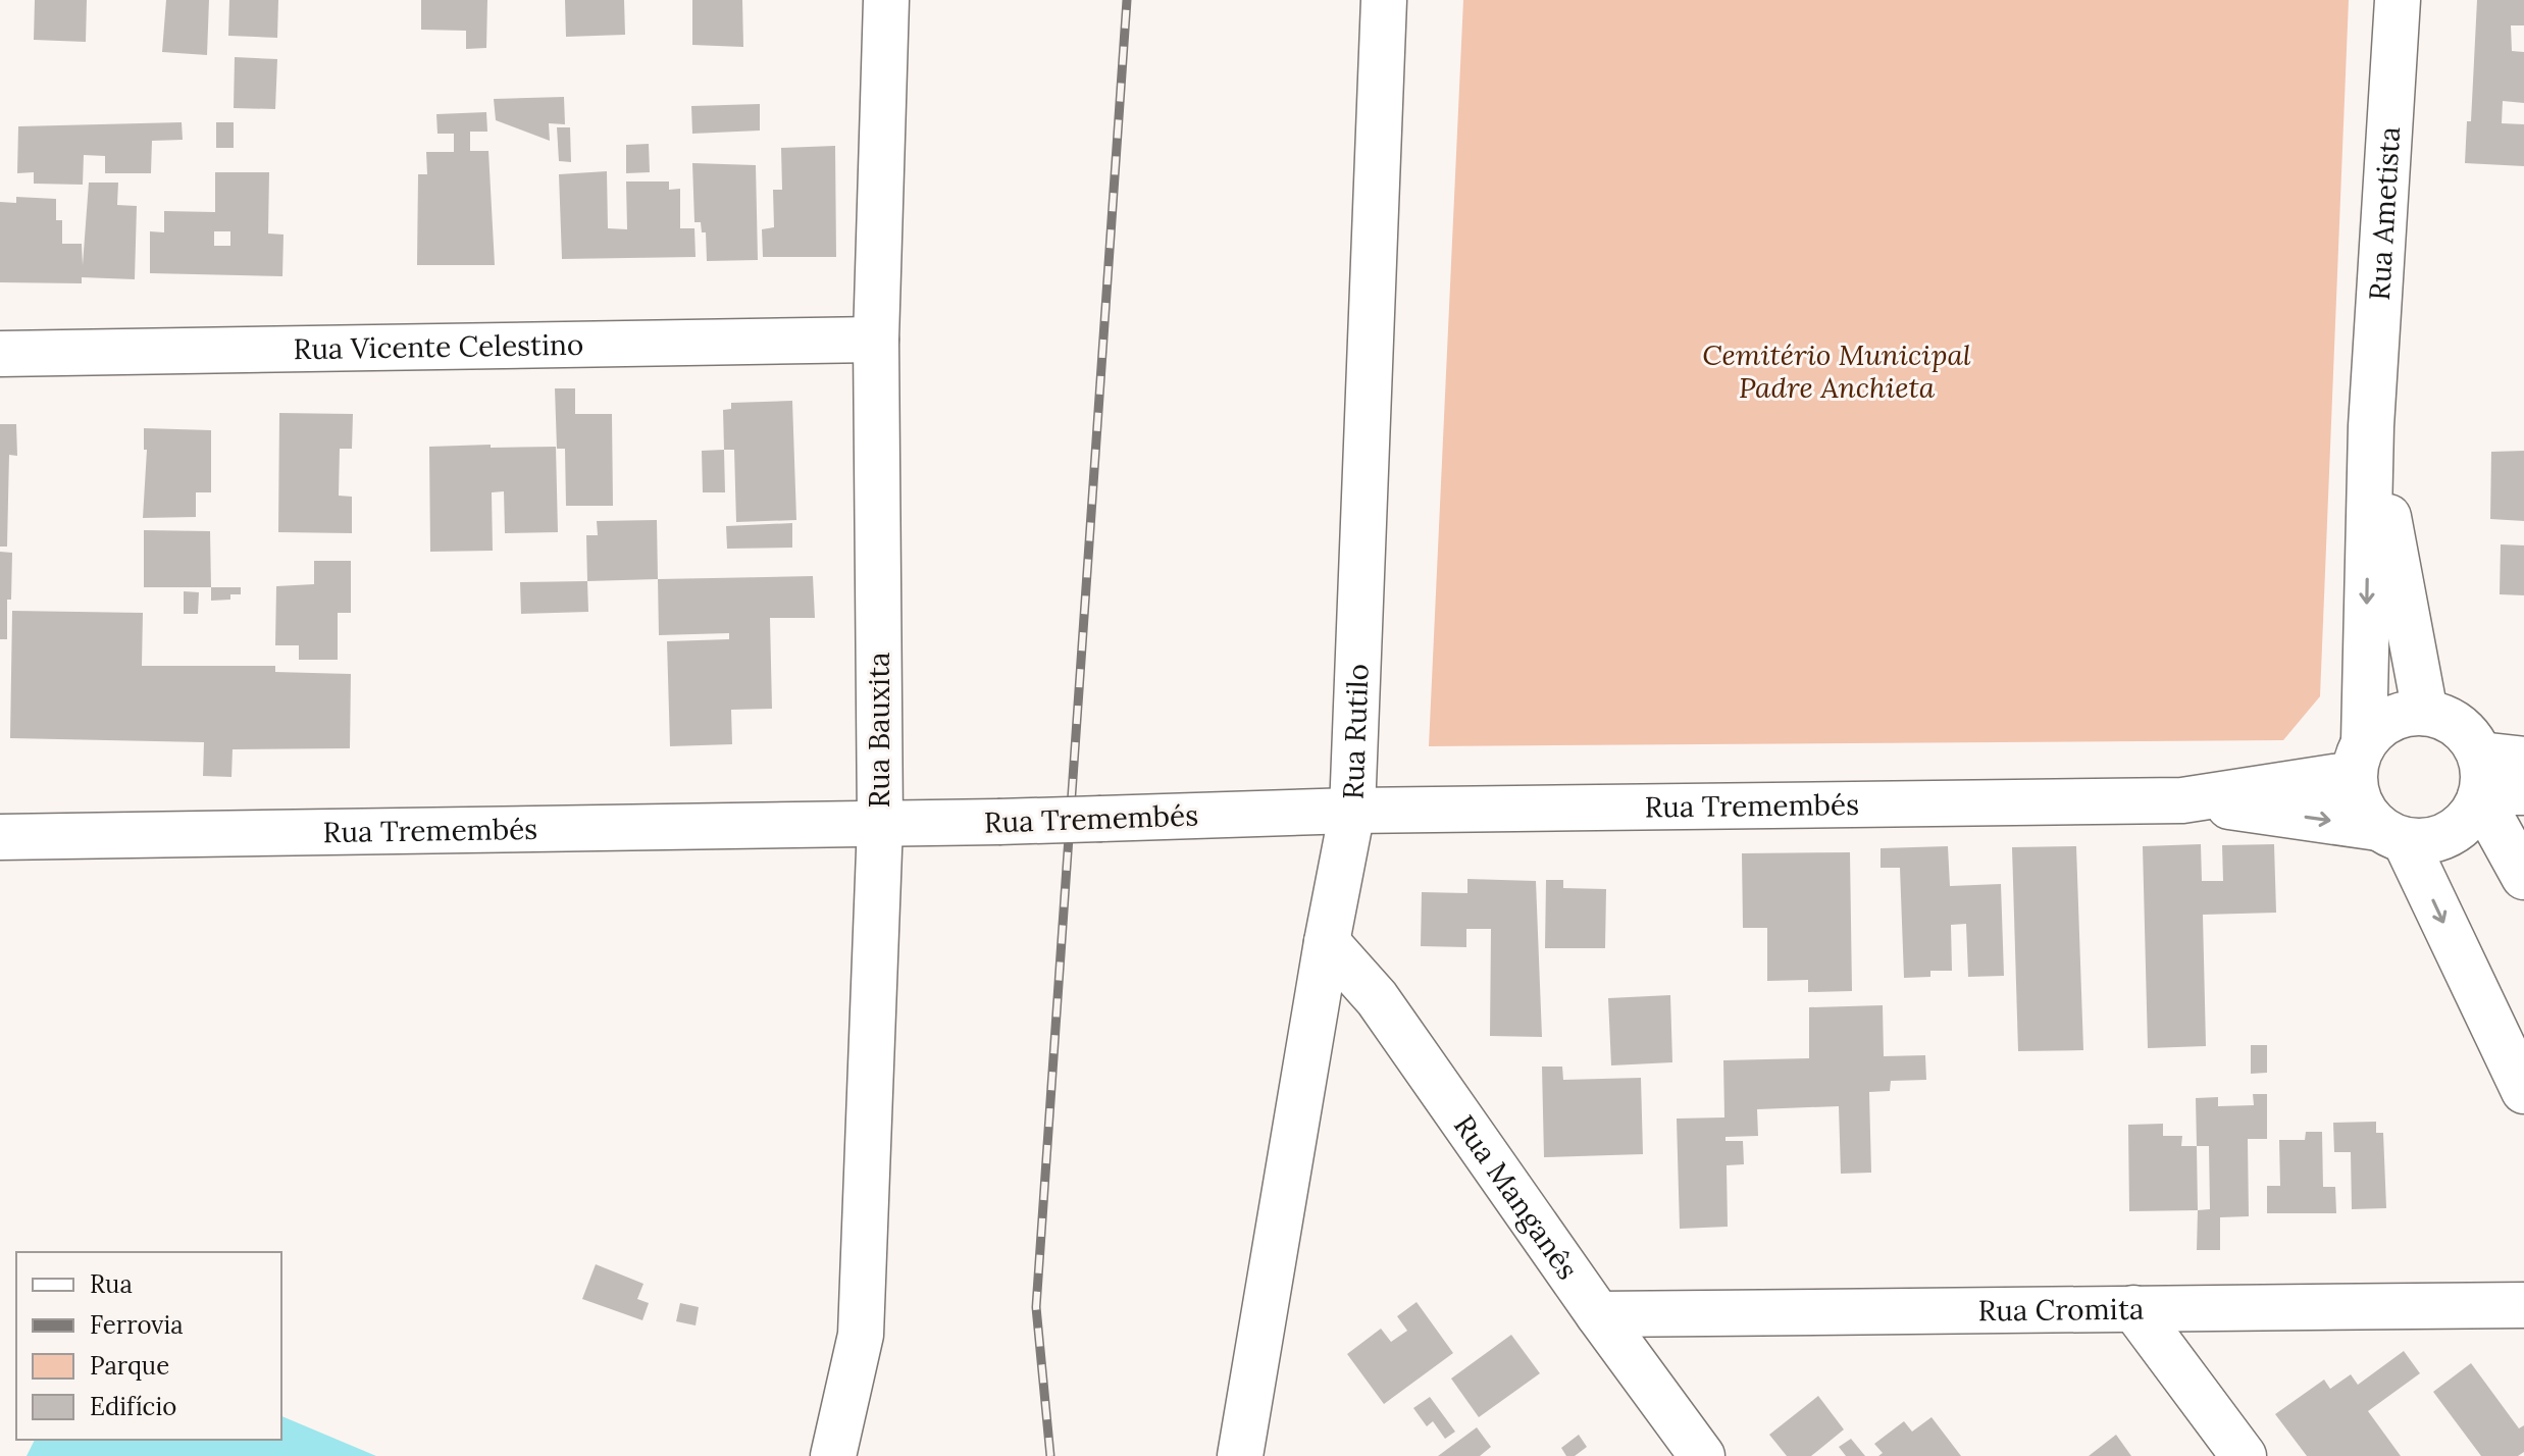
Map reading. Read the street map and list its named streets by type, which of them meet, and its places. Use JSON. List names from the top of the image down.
{
  "streets": {
    "street": [
      "Rua Ametista",
      "Rua Vicente Celestino",
      "Rua Bauxita",
      "Rua Rutilo",
      "Rua Tremembés",
      "Rua Manganês",
      "Rua Cromita"
    ]
  },
  "crossings": [
    ["Rua Ametista", "Rua Tremembés"],
    ["Rua Vicente Celestino", "Rua Bauxita"],
    ["Rua Bauxita", "Rua Tremembés"],
    ["Rua Rutilo", "Rua Tremembés"],
    ["Rua Rutilo", "Rua Manganês"],
    ["Rua Manganês", "Rua Cromita"]
  ],
  "parks": ["Cemitério Municipal Padre Anchieta"],
  "legend": [
    "Rua",
    "Ferrovia",
    "Parque",
    "Edifício"
  ]
}
